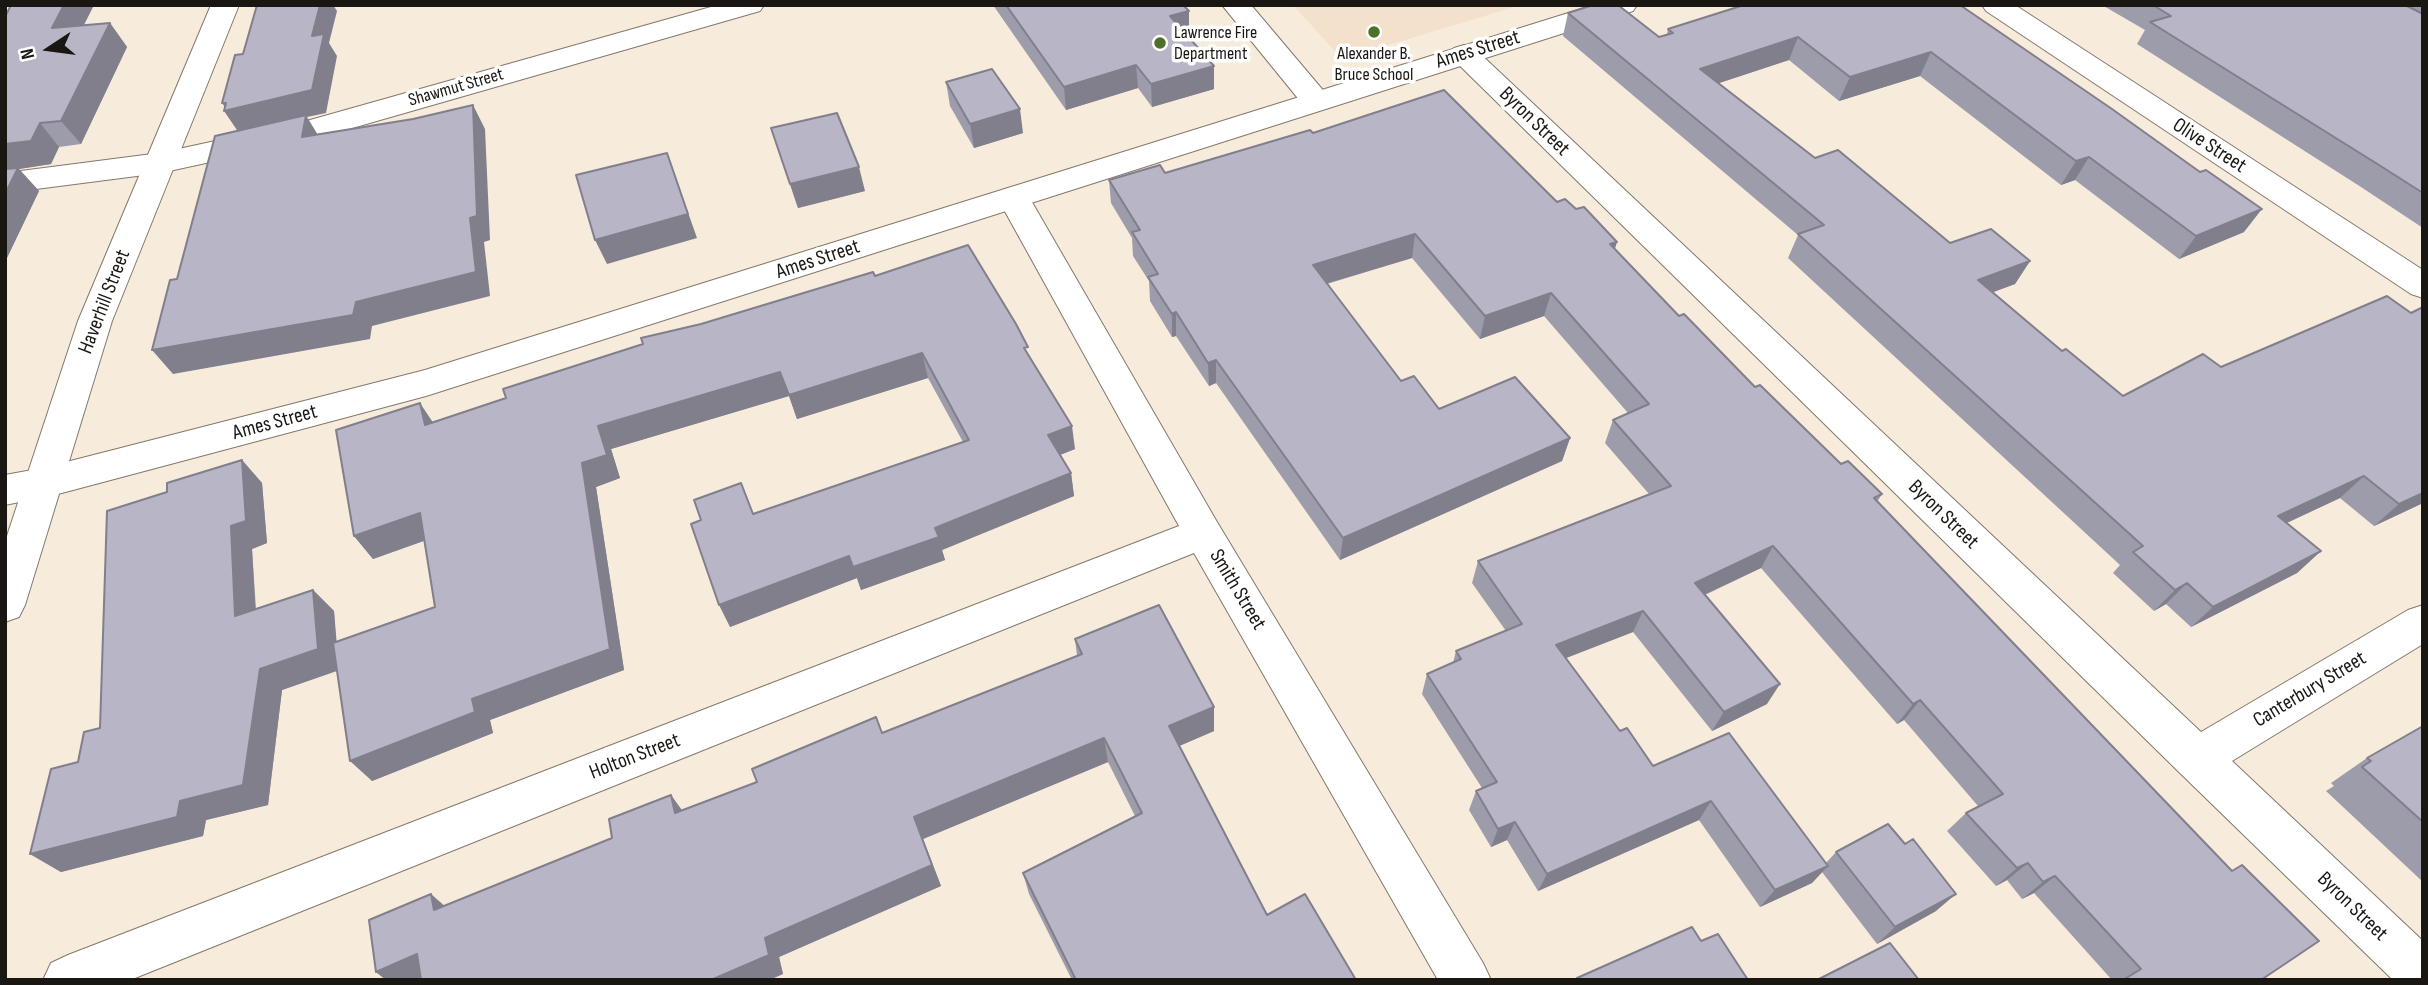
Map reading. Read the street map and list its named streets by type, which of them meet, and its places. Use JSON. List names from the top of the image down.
{
  "streets": {
    "street": [
      "Ames Street",
      "Shawmut Street",
      "Byron Street",
      "Olive Street",
      "Haverhill Street",
      "Smith Street",
      "Canterbury Street",
      "Holton Street"
    ]
  },
  "crossings": [
    ["Ames Street", "Byron Street"],
    ["Ames Street", "Haverhill Street"],
    ["Ames Street", "Smith Street"],
    ["Shawmut Street", "Haverhill Street"],
    ["Byron Street", "Canterbury Street"],
    ["Smith Street", "Holton Street"]
  ],
  "places": ["Alexander B. Bruce School", "Lawrence Fire Department"],
  "north": "left"
}
